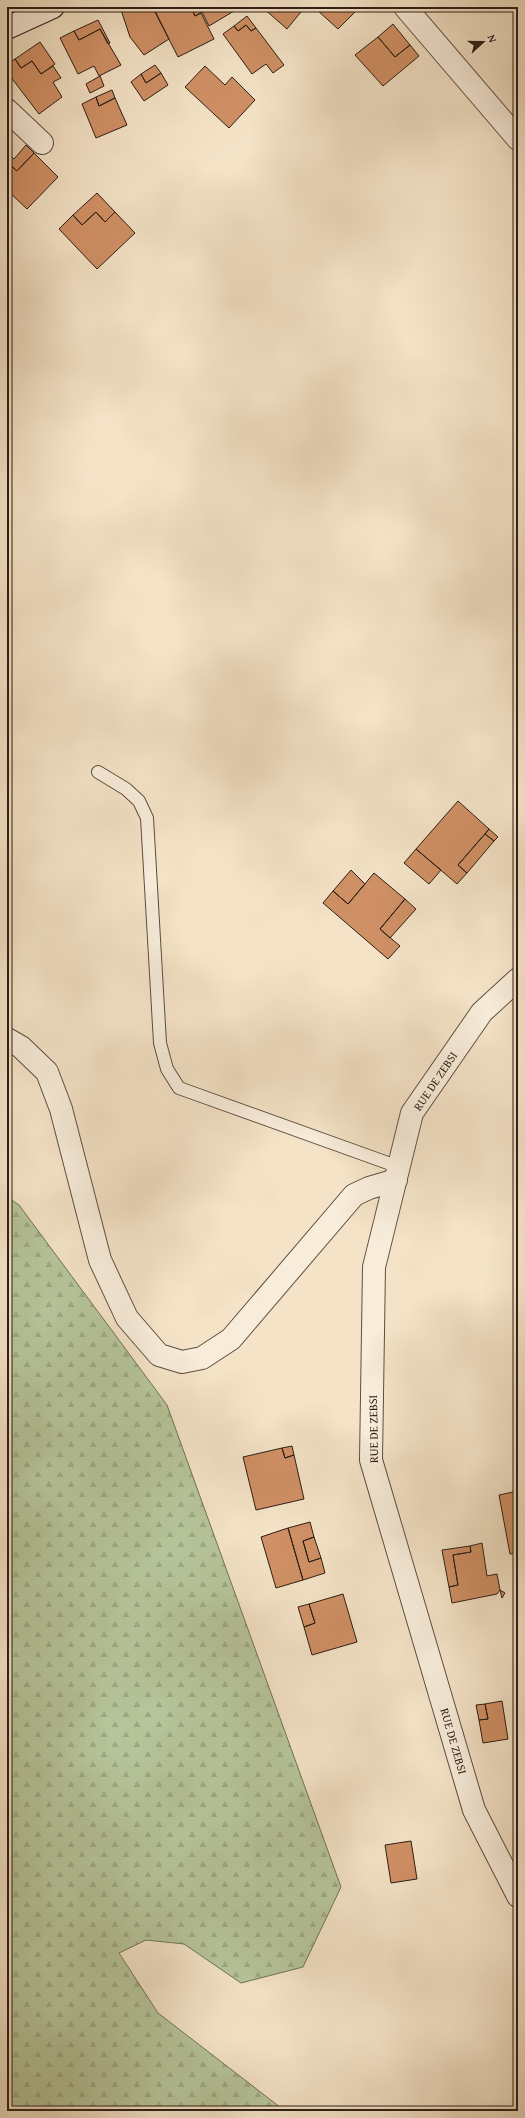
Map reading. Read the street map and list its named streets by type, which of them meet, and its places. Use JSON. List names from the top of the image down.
{
  "streets": {
    "street": ["RUE DE ZEBSI"]
  },
  "north": "right"
}
